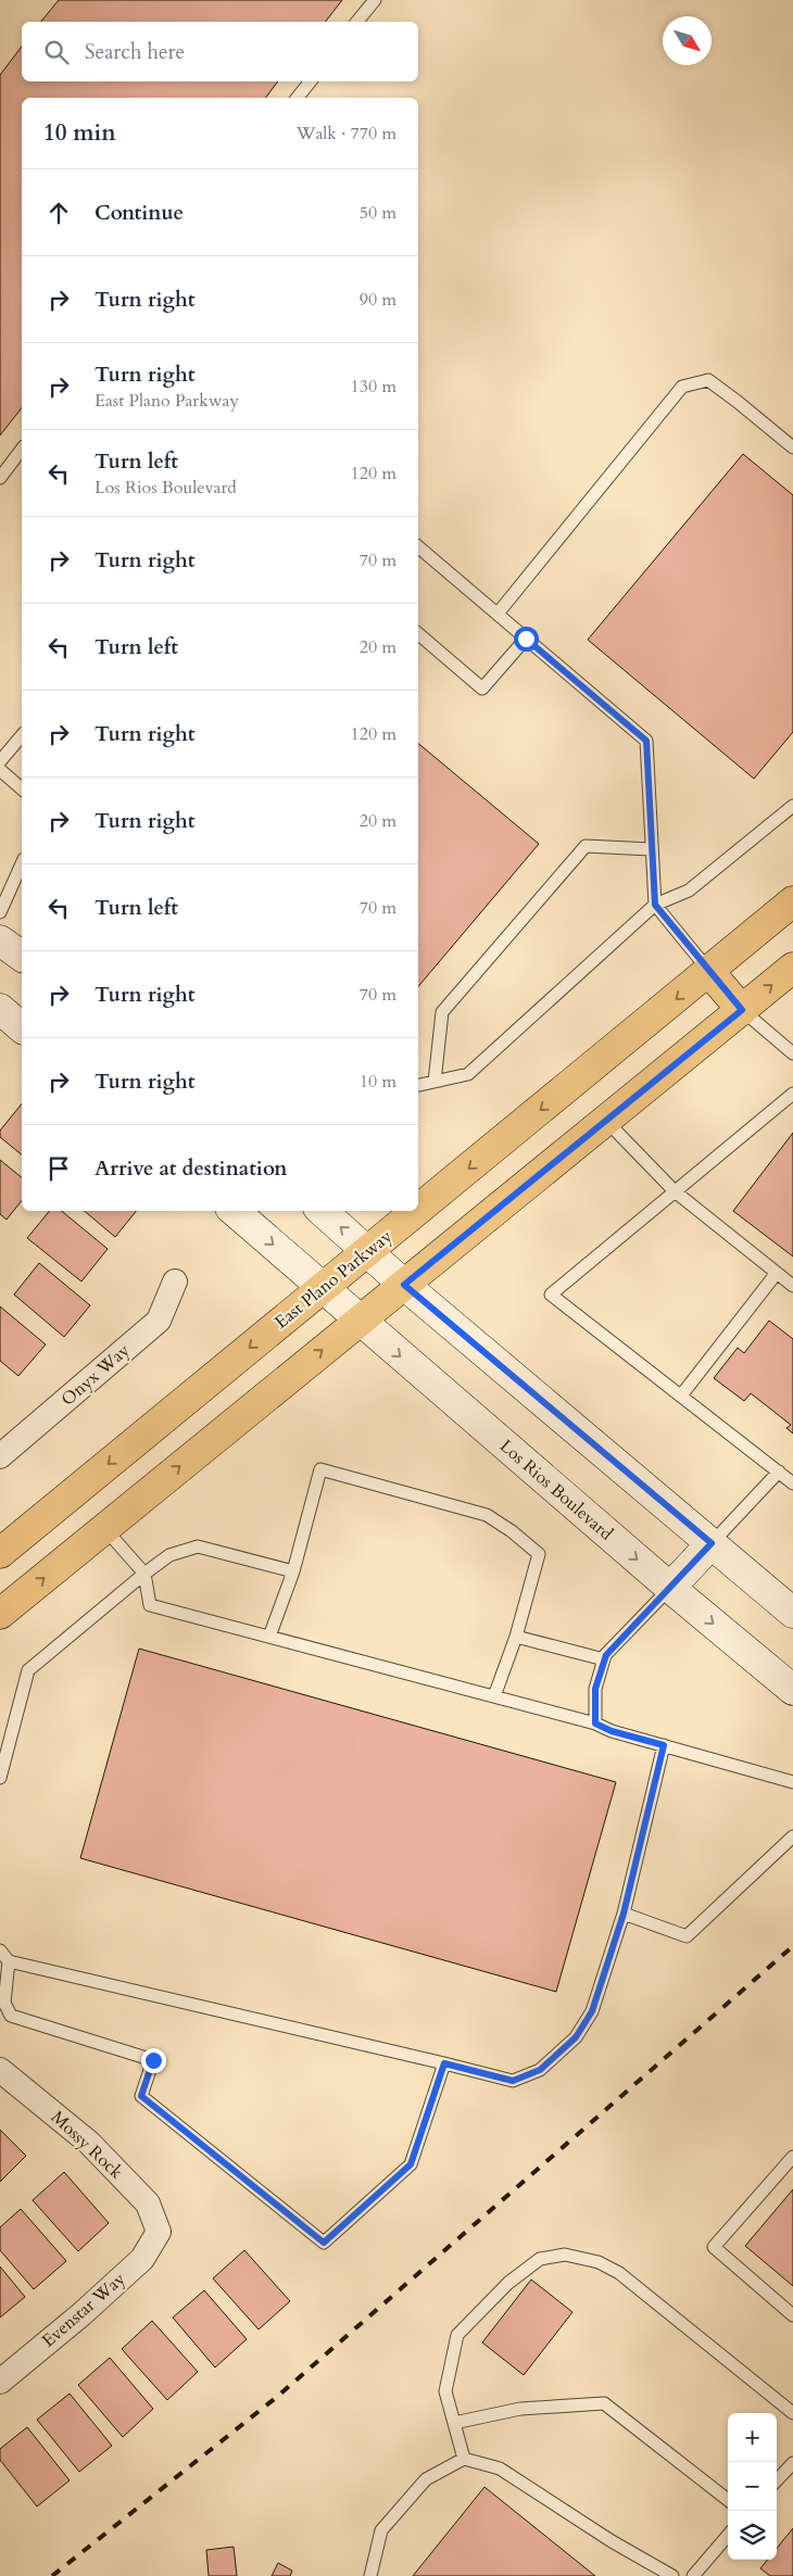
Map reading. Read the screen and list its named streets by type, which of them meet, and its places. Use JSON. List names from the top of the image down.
{
  "streets": {
    "main road": ["East Plano Parkway", "Los Rios Boulevard"],
    "street": ["Onyx Way", "Mossy Rock", "Evenstar Way"]
  },
  "crossings": [
    ["East Plano Parkway", "Los Rios Boulevard"],
    ["Mossy Rock", "Evenstar Way"]
  ],
  "north": "bottom right",
  "page": {
    "search": "Search here",
    "heading": ["10 min", "Walk · 770 m"],
    "list": [
      ["Continue", "50 m"],
      ["Turn right", "90 m"],
      ["Turn right", "East Plano Parkway", "130 m"],
      ["Turn left", "Los Rios Boulevard", "120 m"],
      ["Turn right", "70 m"],
      ["Turn left", "20 m"],
      ["Turn right", "120 m"],
      ["Turn right", "20 m"],
      ["Turn left", "70 m"],
      ["Turn right", "70 m"],
      ["Turn right", "10 m"],
      "Arrive at destination"
    ],
    "map_buttons": ["+", "−"]
  }
}
